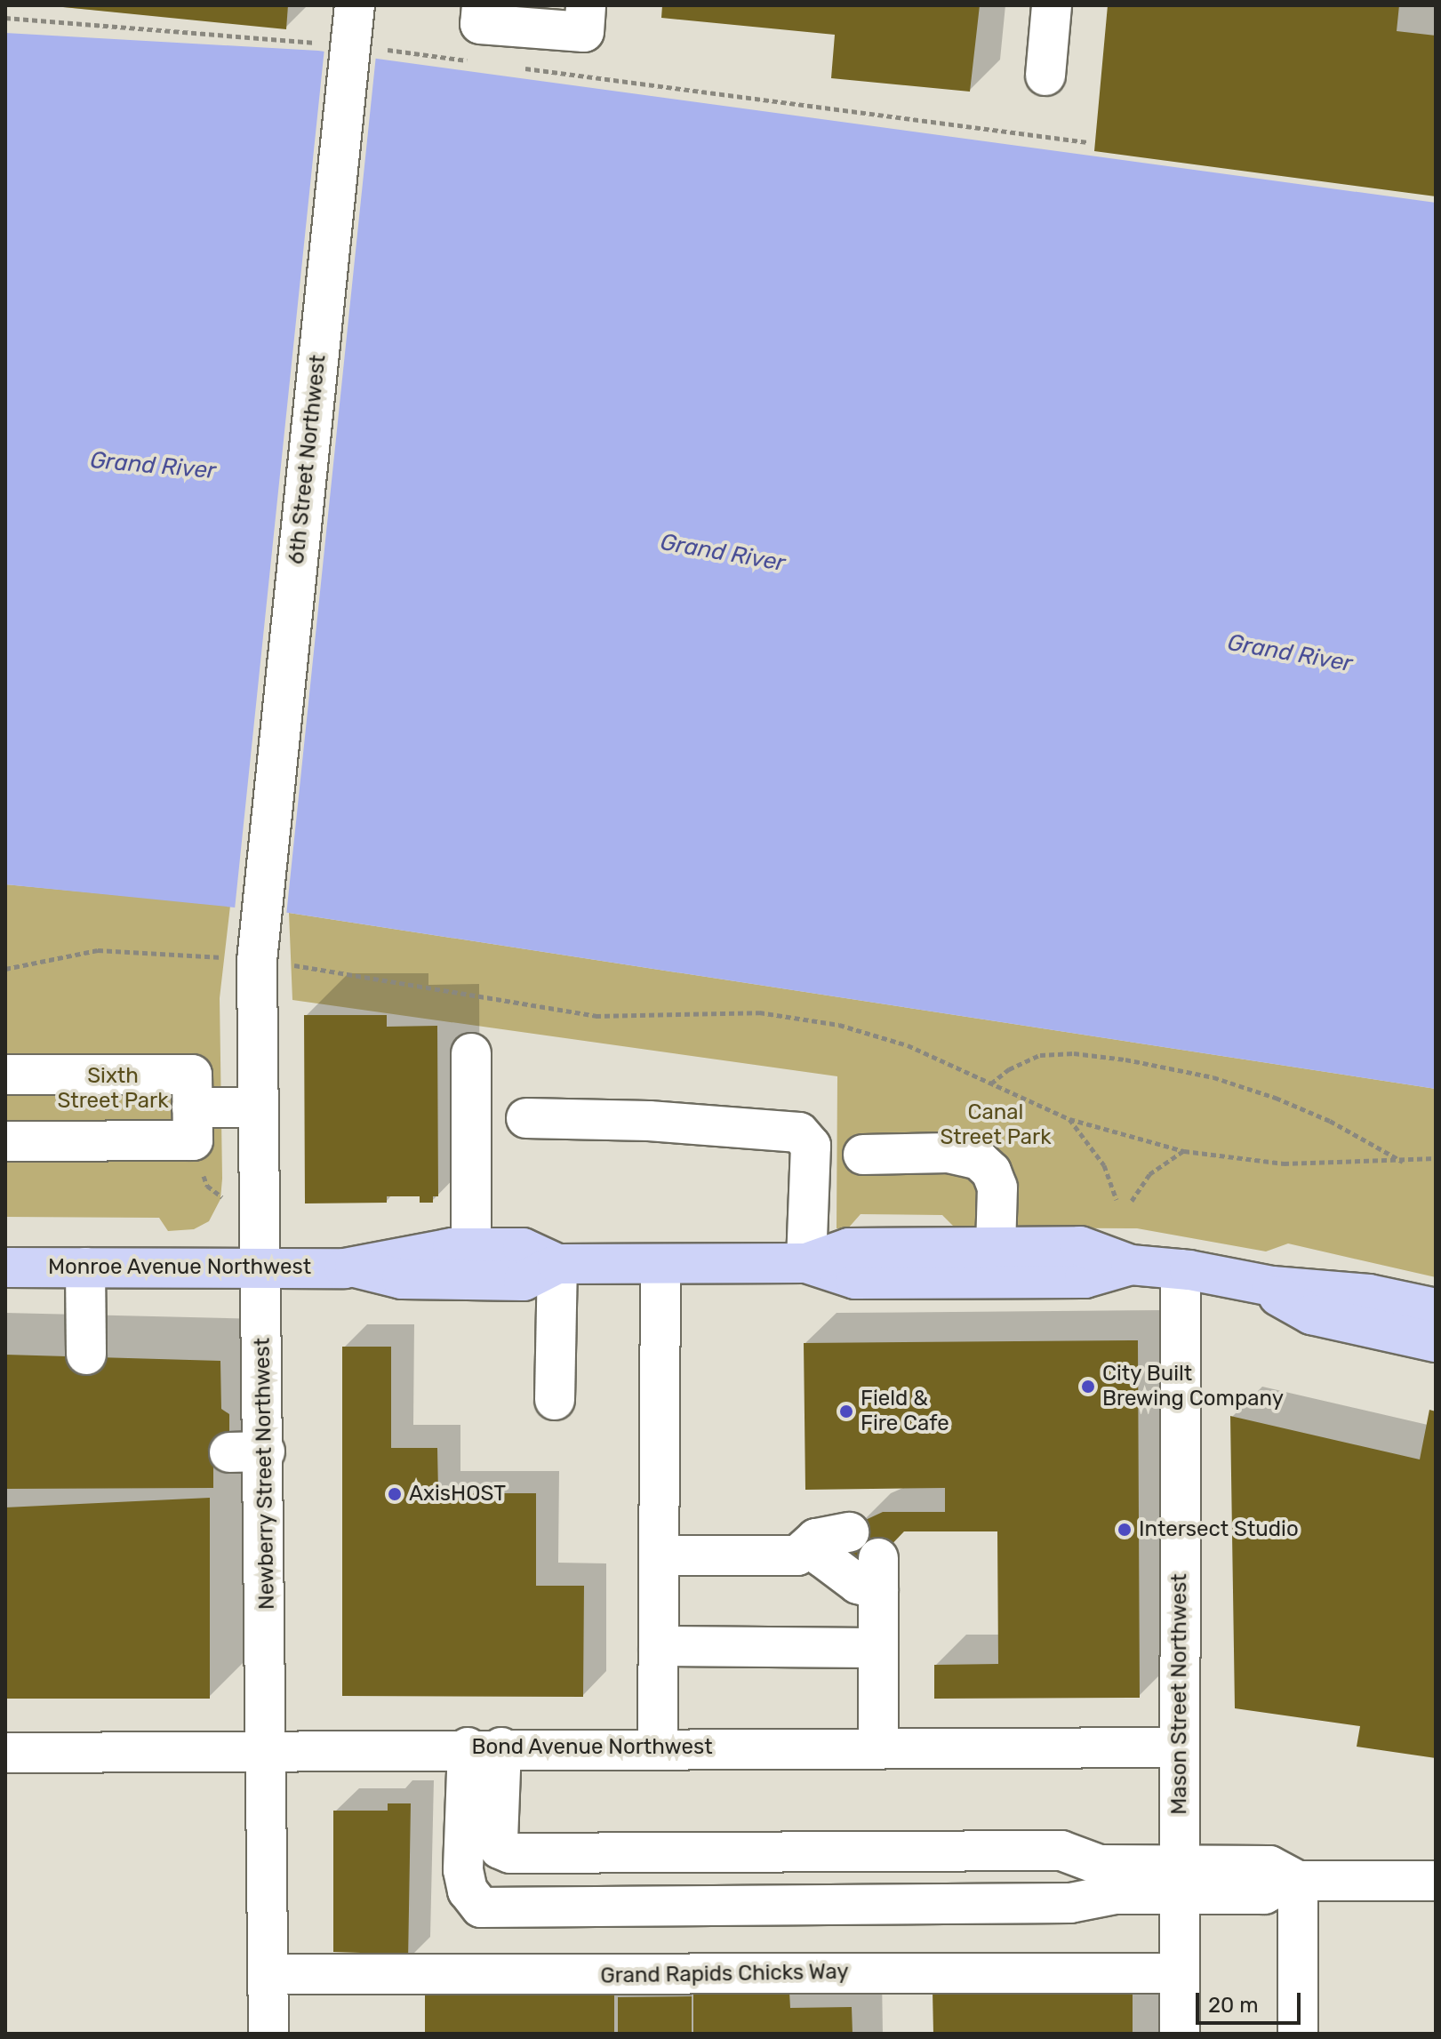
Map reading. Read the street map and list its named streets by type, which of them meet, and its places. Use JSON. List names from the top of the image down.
{
  "streets": {
    "main road": ["Monroe Avenue Northwest"],
    "street": [
      "6th Street Northwest",
      "Newberry Street Northwest",
      "Mason Street Northwest",
      "Bond Avenue Northwest",
      "Grand Rapids Chicks Way"
    ]
  },
  "crossings": [
    ["6th Street Northwest", "Newberry Street Northwest"],
    ["Monroe Avenue Northwest", "Newberry Street Northwest"],
    ["Monroe Avenue Northwest", "Mason Street Northwest"],
    ["Newberry Street Northwest", "Bond Avenue Northwest"],
    ["Newberry Street Northwest", "Grand Rapids Chicks Way"],
    ["Mason Street Northwest", "Bond Avenue Northwest"],
    ["Mason Street Northwest", "Grand Rapids Chicks Way"]
  ],
  "water": ["Grand River"],
  "parks": ["Sixth Street Park", "Canal Street Park"],
  "places": [
    "City Built Brewing Company",
    "Field & Fire Cafe",
    "AxisHOST",
    "Intersect Studio"
  ],
  "scale_bar": "20 m"
}
